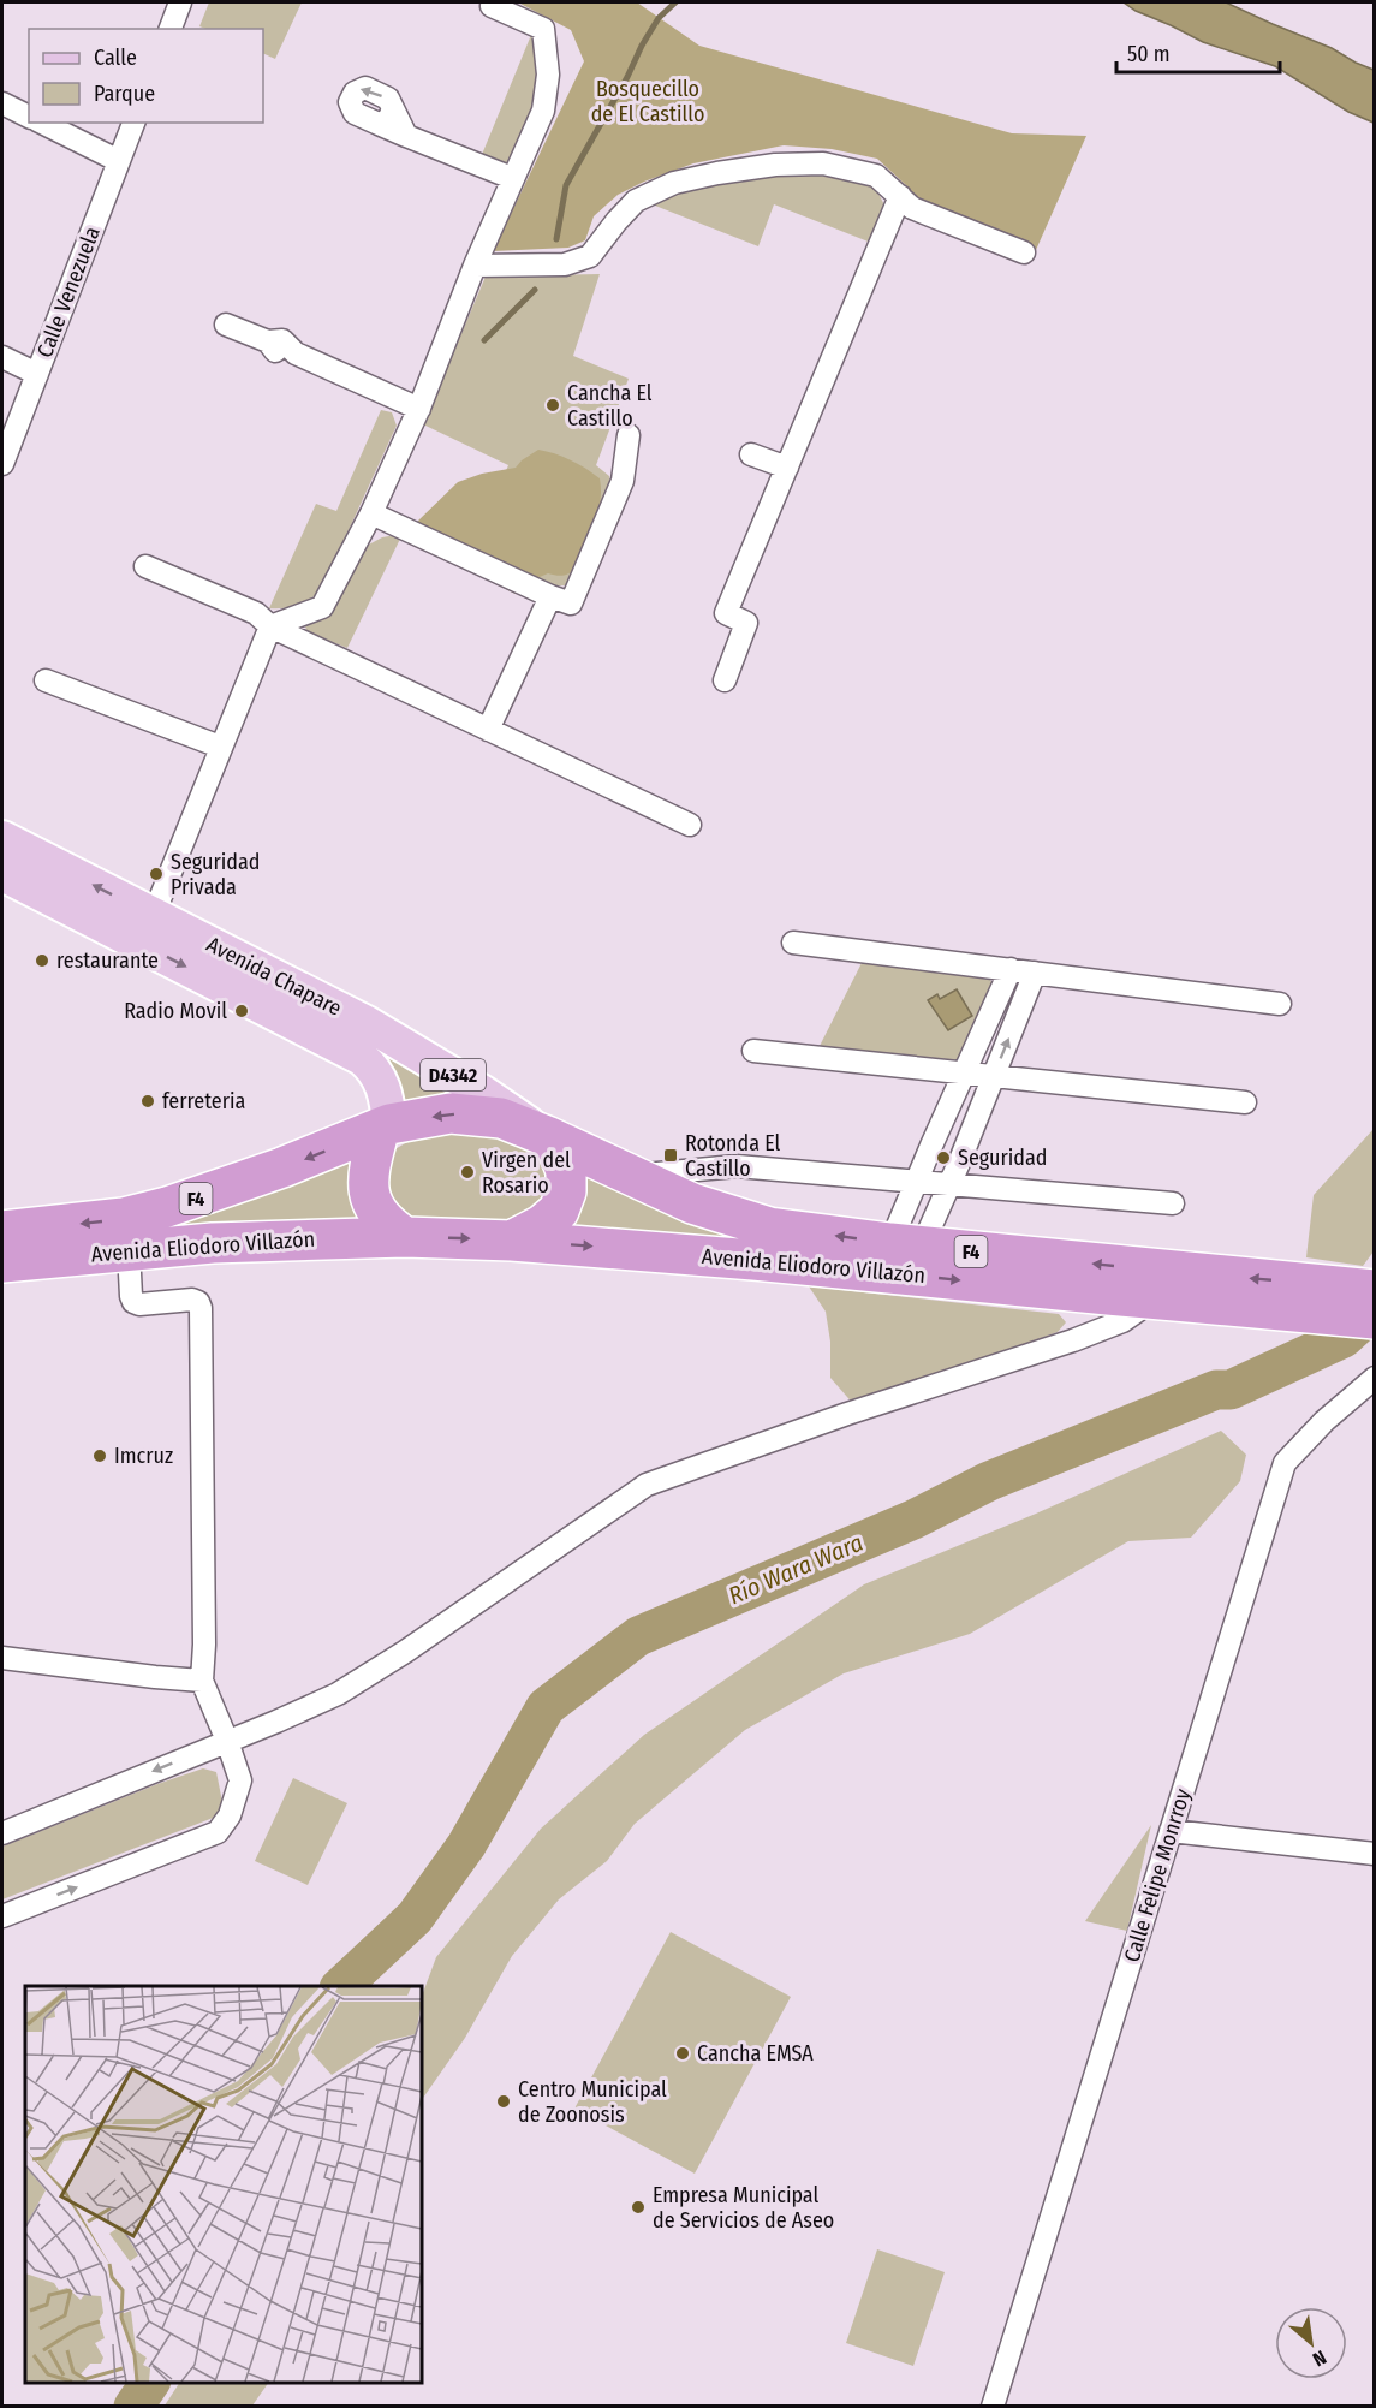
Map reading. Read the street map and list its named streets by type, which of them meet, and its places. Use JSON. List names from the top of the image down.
{
  "streets": {
    "highway": ["F4", "Avenida Eliodoro Villazón"],
    "main road": ["Avenida Chapare", "D4342"],
    "street": ["Calle Venezuela", "Calle Felipe Monrroy"]
  },
  "crossings": [
    ["Avenida Chapare", "F4"],
    ["Avenida Chapare", "Avenida Eliodoro Villazón"],
    ["F4", "Avenida Eliodoro Villazón"]
  ],
  "water": ["Río Wara Wara"],
  "parks": ["Bosquecillo de El Castillo"],
  "places": {
    "other": [
      "Cancha El Castillo",
      "Seguridad Privada",
      "restaurante",
      "Radio Movil",
      "ferreteria",
      "Seguridad",
      "Virgen del Rosario",
      "Imcruz",
      "Cancha EMSA",
      "Centro Municipal de Zoonosis",
      "Empresa Municipal de Servicios de Aseo"
    ],
    "transit": ["Rotonda El Castillo"]
  },
  "legend": ["Calle", "Parque"],
  "scale_bar": "50 m",
  "north": "bottom right"
}
